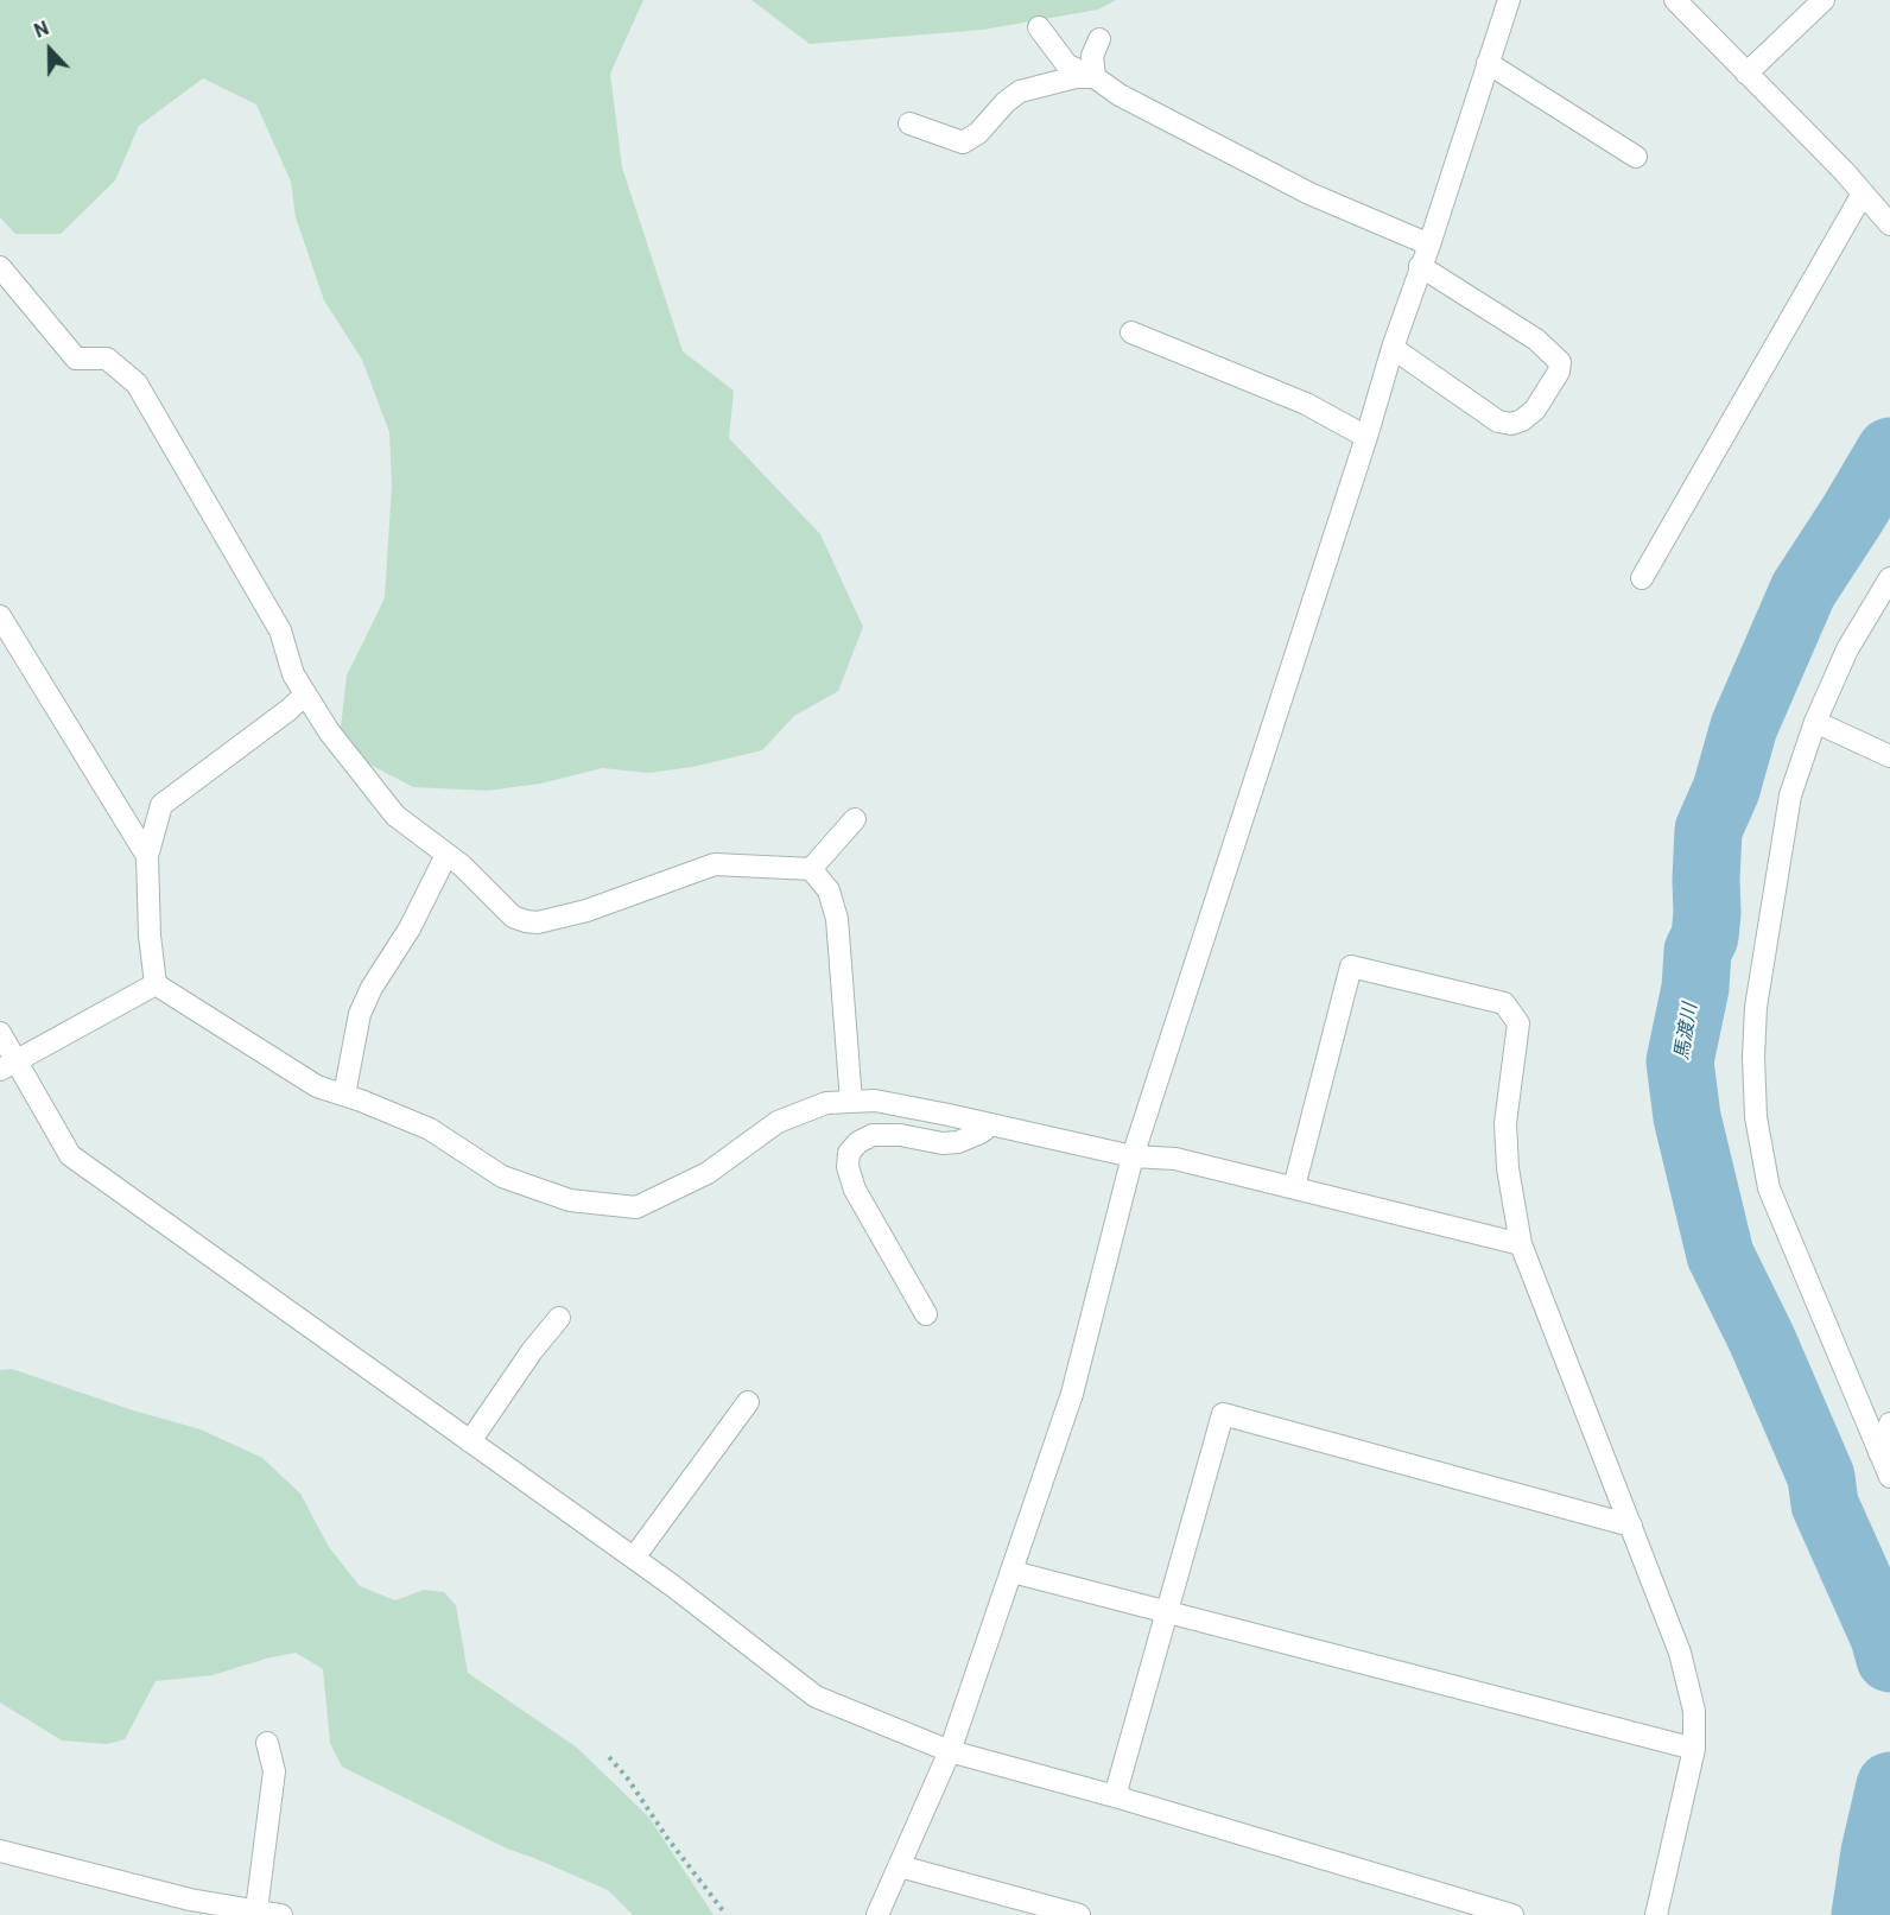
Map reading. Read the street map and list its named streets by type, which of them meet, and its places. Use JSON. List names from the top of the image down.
{
  "water": ["馬渡川"],
  "north": "top"
}
